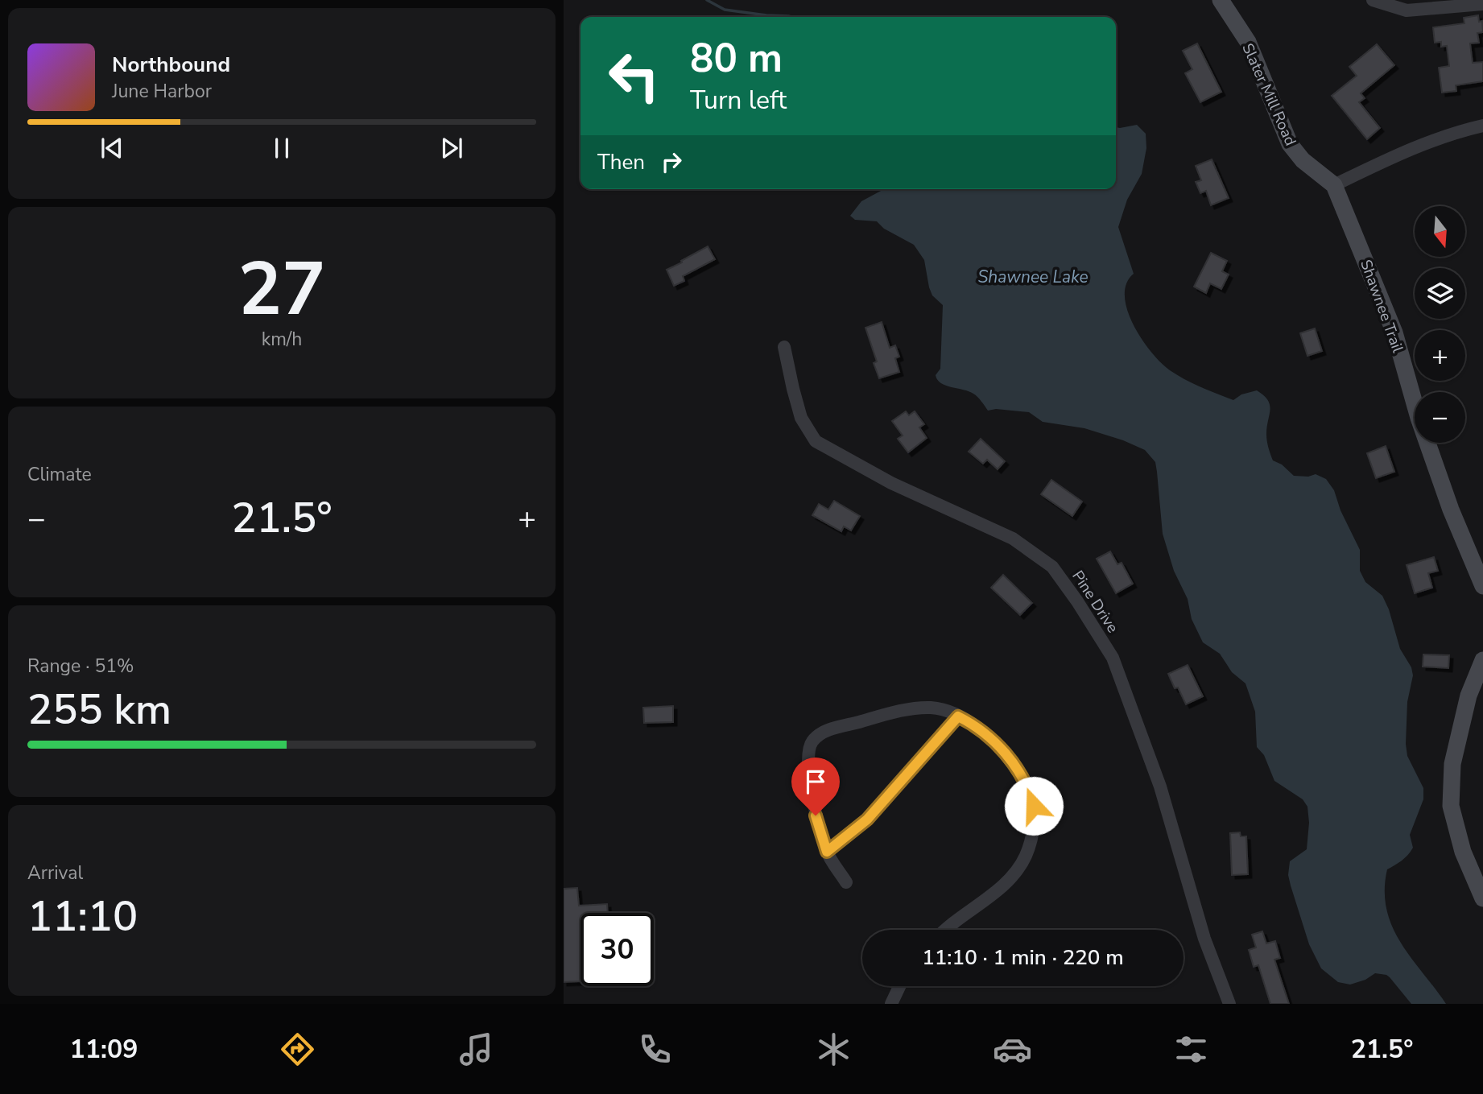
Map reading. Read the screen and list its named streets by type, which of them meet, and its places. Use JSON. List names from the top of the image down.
{
  "streets": {
    "street": ["Slater Mill Road", "Shawnee Trail", "Pine Drive"]
  },
  "crossings": [
    ["Slater Mill Road", "Shawnee Trail"]
  ],
  "water": ["Shawnee Lake"],
  "north": "bottom",
  "page": {
    "turn": ["80 m", "Turn left"],
    "song": ["Northbound", "June Harbor"],
    "then": "Then",
    "map_buttons": ["+", "−"],
    "tile": [
      ["27", "km/h"],
      "Climate",
      ["Range · 51%", "255 km"],
      ["Arrival", "11:10"]
    ],
    "heat": ["−", "21.5°", "+"],
    "limit": "30",
    "trip": "11:10 · 1 min · 220 m",
    "tabs": ["11:09", "21.5°"]
  }
}
